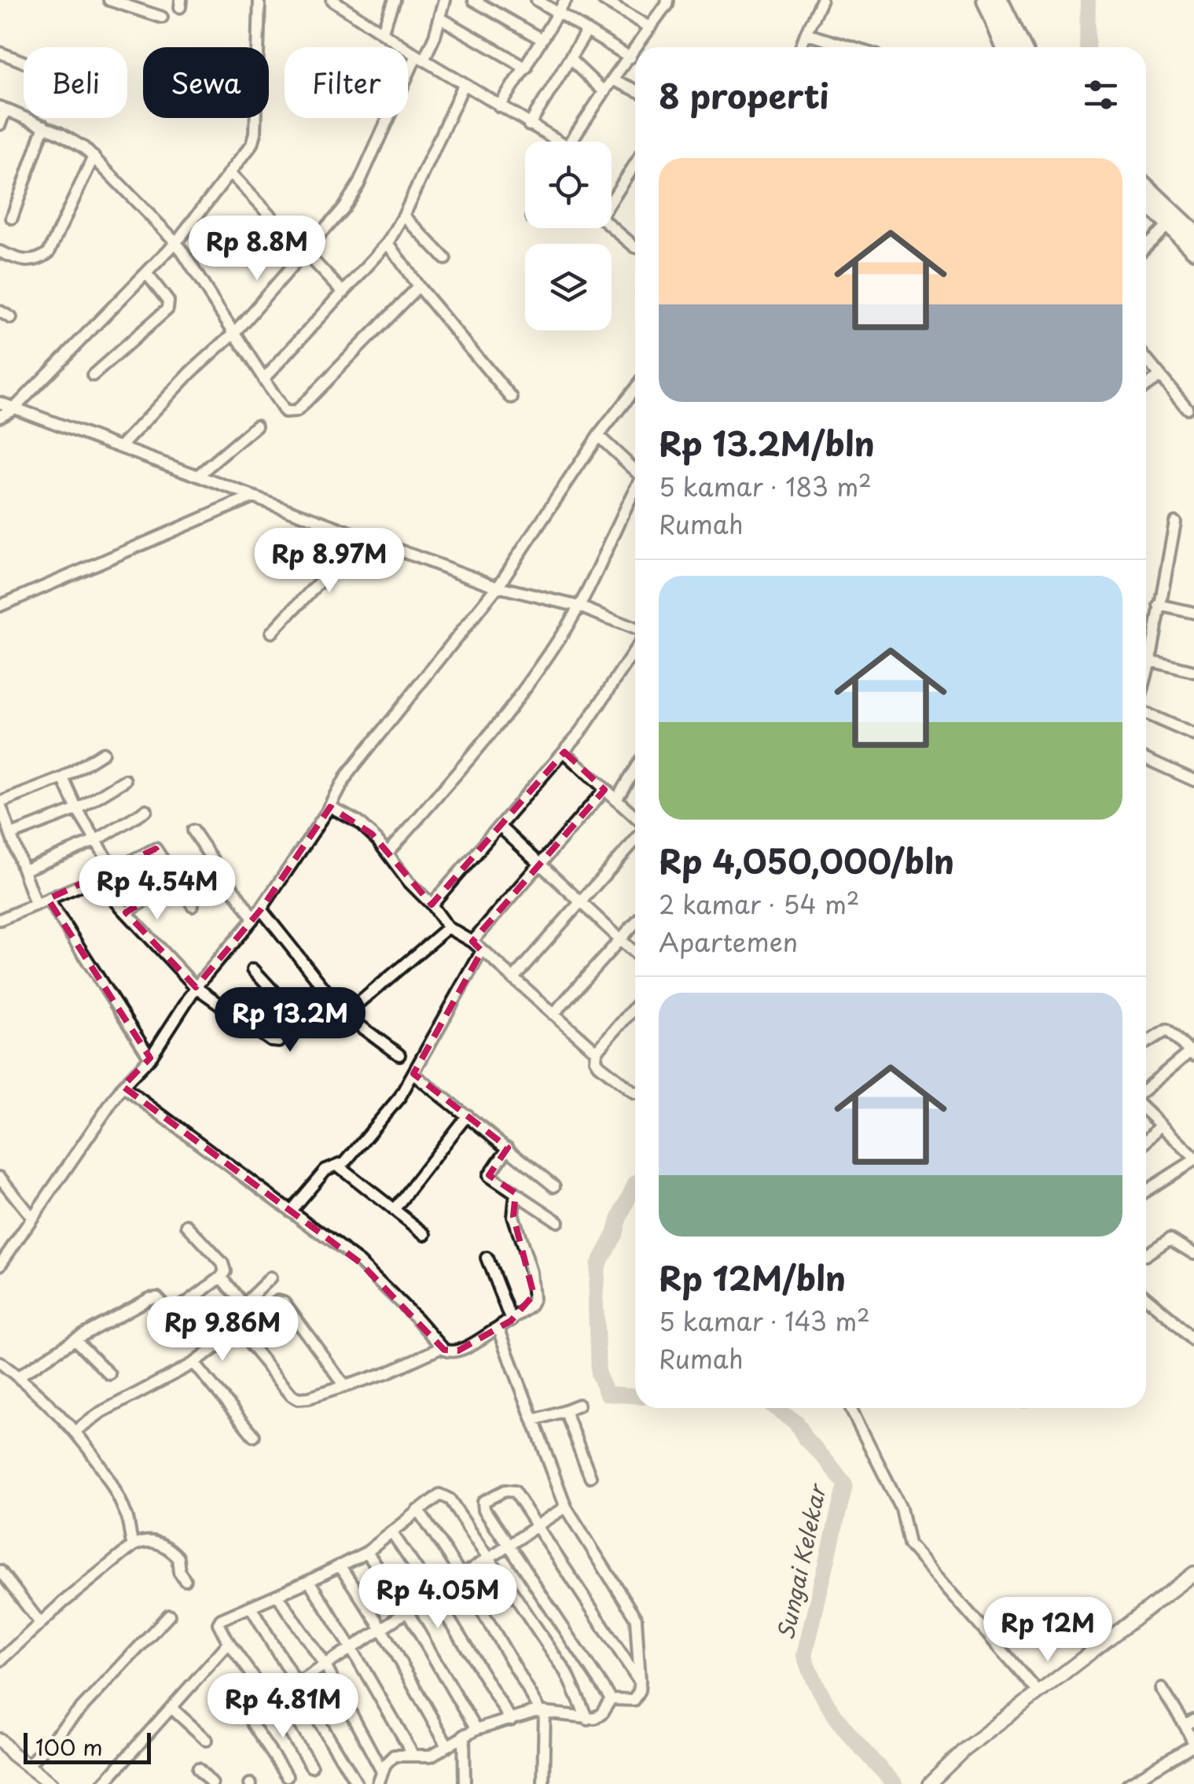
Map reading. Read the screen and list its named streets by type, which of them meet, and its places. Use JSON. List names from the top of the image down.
{
  "water": ["Sungai Kelekar"],
  "scale_bar": "100 m",
  "page": {
    "chip": ["Beli", "Sewa", "Filter"],
    "heading": "8 properti",
    "list": [
      {
        "name": "Rp 13.2M/bln",
        "note": "5 kamar · 183 m² · Rumah"
      },
      {
        "name": "Rp 4,050,000/bln",
        "note": "2 kamar · 54 m² · Apartemen"
      },
      {
        "name": "Rp 12M/bln",
        "note": "5 kamar · 143 m² · Rumah"
      }
    ],
    "price": [
      "Rp 8.8M",
      "Rp 8.97M",
      "Rp 4.54M",
      "Rp 13.2M",
      "Rp 9.86M",
      "Rp 4.05M",
      "Rp 12M",
      "Rp 4.81M"
    ],
    "scale": "100 m"
  }
}
